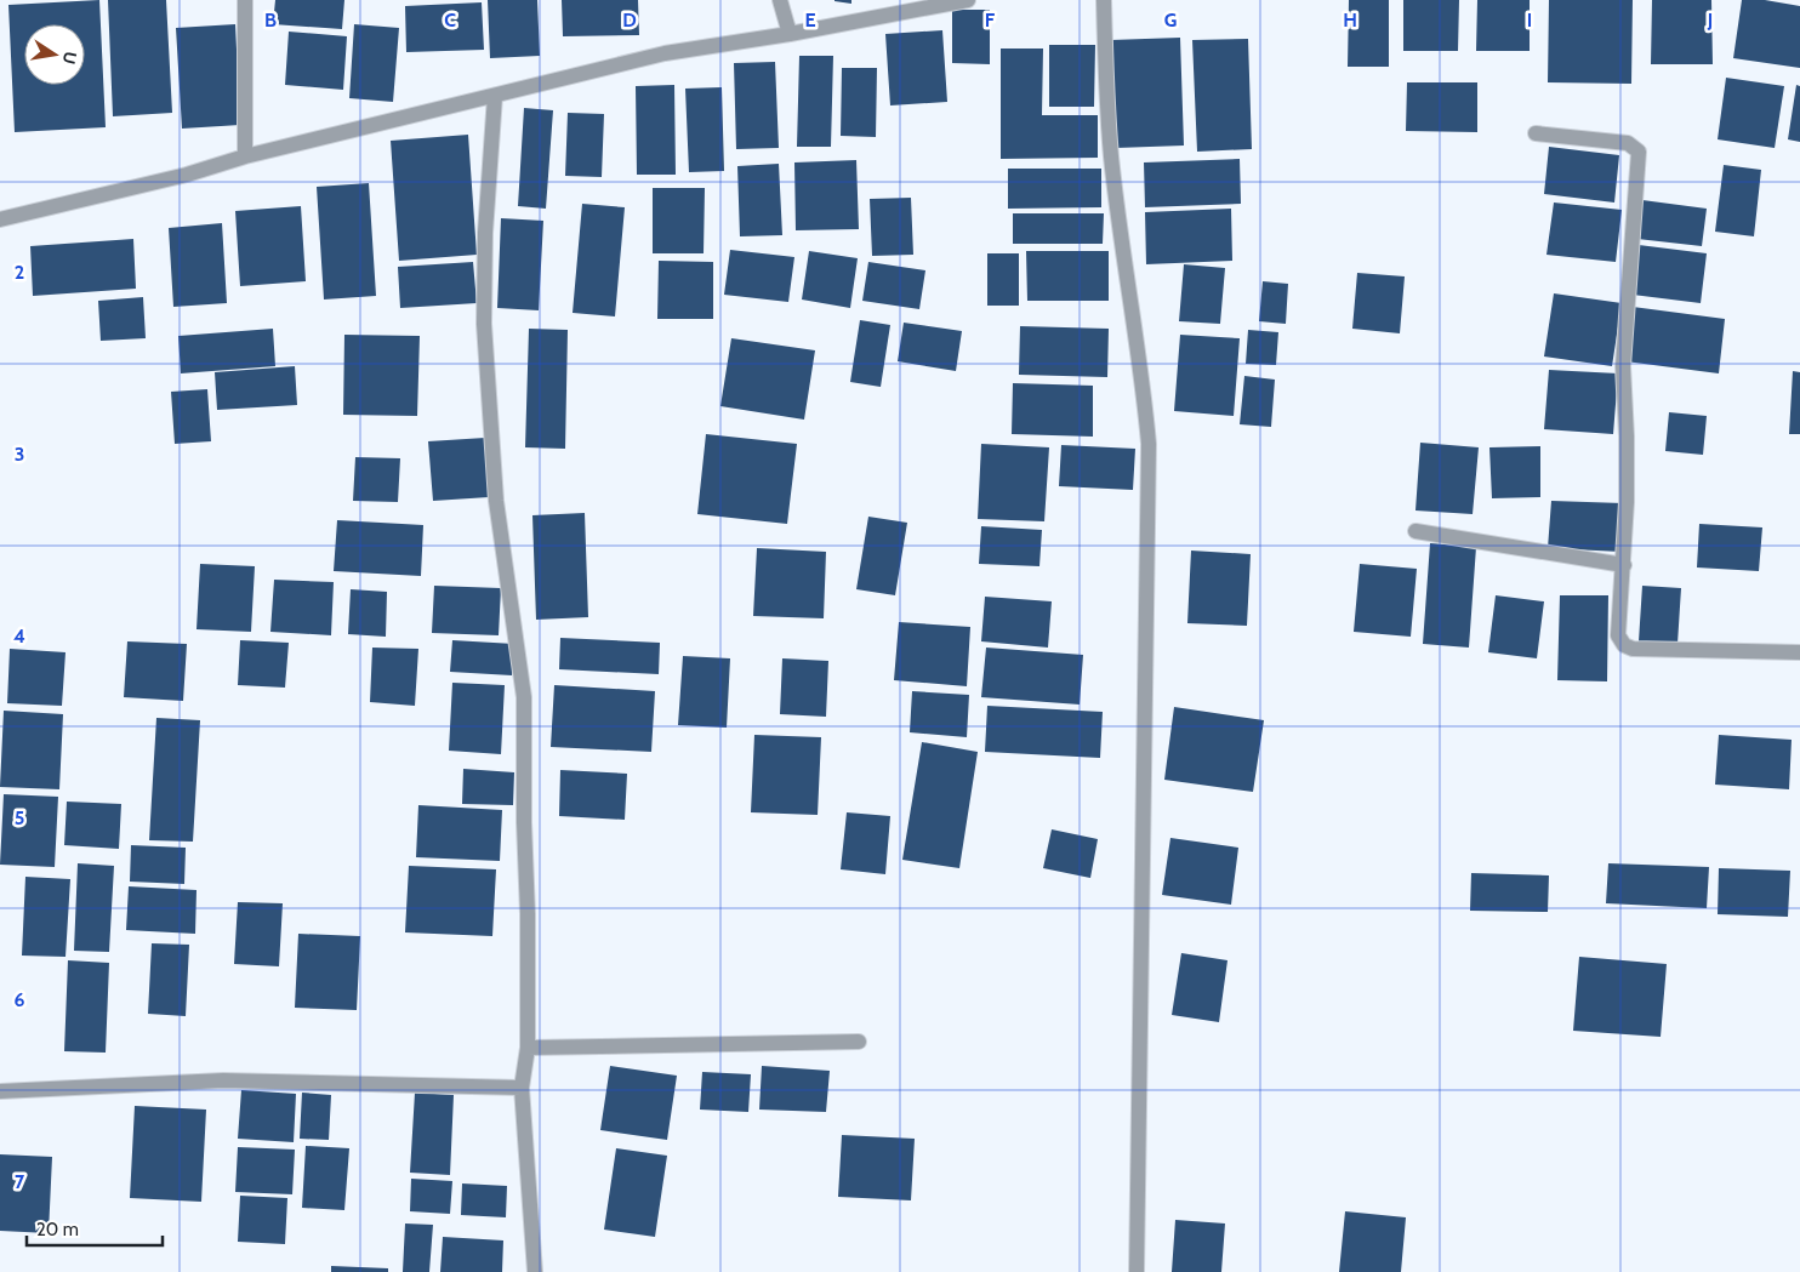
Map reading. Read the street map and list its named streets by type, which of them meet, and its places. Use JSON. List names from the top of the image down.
{
  "scale_bar": "20 m",
  "north": "right",
  "grid": {
    "columns": [
      "B",
      "C",
      "D",
      "E",
      "F",
      "G",
      "H",
      "I",
      "J"
    ],
    "rows": [
      "2",
      "3",
      "4",
      "5",
      "6",
      "7"
    ]
  }
}
